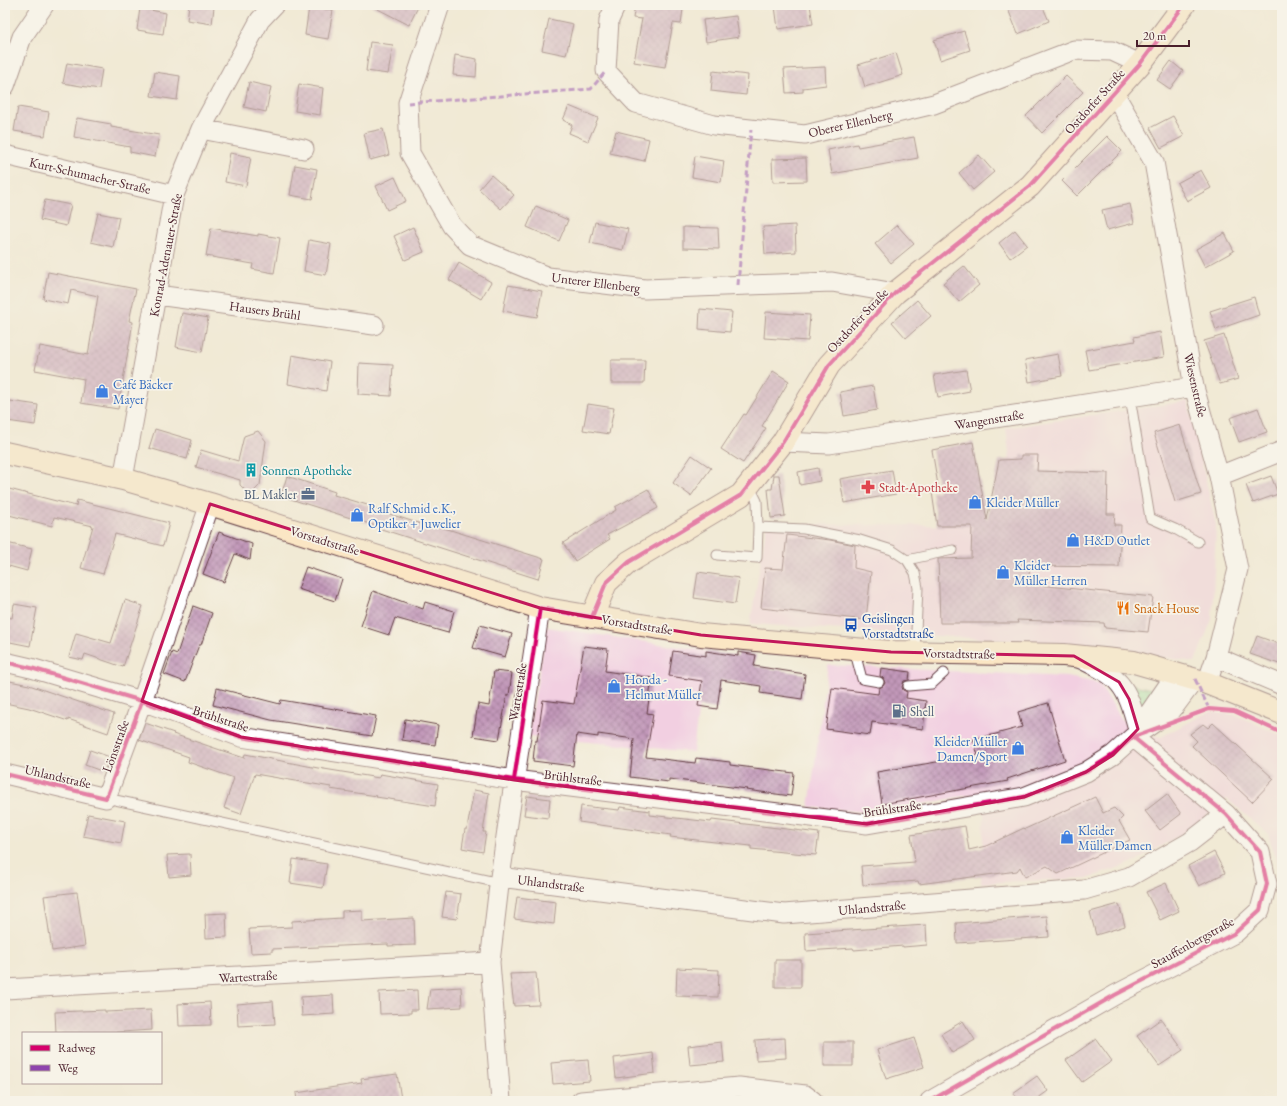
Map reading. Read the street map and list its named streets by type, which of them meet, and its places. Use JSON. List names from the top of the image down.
{
  "streets": {
    "main road": ["Ostdorfer Straße", "Vorstadtstraße"],
    "street": [
      "Oberer Ellenberg",
      "Kurt-Schumacher-Straße",
      "Konrad-Adenauer-Straße",
      "Unterer Ellenberg",
      "Hausers Brühl",
      "Wiesenstraße",
      "Wangenstraße",
      "Wartestraße",
      "Brühlstraße",
      "Lönsstraße",
      "Uhlandstraße",
      "Stauffenbergstraße"
    ]
  },
  "crossings": [
    ["Ostdorfer Straße", "Oberer Ellenberg"],
    ["Ostdorfer Straße", "Unterer Ellenberg"],
    ["Ostdorfer Straße", "Wiesenstraße"],
    ["Ostdorfer Straße", "Wangenstraße"],
    ["Ostdorfer Straße", "Vorstadtstraße"],
    ["Kurt-Schumacher-Straße", "Konrad-Adenauer-Straße"],
    ["Konrad-Adenauer-Straße", "Hausers Brühl"],
    ["Konrad-Adenauer-Straße", "Vorstadtstraße"],
    ["Wiesenstraße", "Wangenstraße"],
    ["Wiesenstraße", "Vorstadtstraße"],
    ["Wiesenstraße", "Brühlstraße"],
    ["Vorstadtstraße", "Wartestraße"],
    ["Vorstadtstraße", "Brühlstraße"],
    ["Vorstadtstraße", "Lönsstraße"],
    ["Wartestraße", "Brühlstraße"],
    ["Wartestraße", "Uhlandstraße"],
    ["Brühlstraße", "Lönsstraße"],
    ["Brühlstraße", "Stauffenbergstraße"],
    ["Lönsstraße", "Uhlandstraße"],
    ["Uhlandstraße", "Stauffenbergstraße"]
  ],
  "places": {
    "shop": [
      "Café Bäcker Mayer",
      "Kleider Müller",
      "Ralf Schmid e.K., Optiker + Juwelier",
      "H&D Outlet",
      "Kleider Müller Herren",
      "Honda - Helmut Müller",
      "Kleider Müller Damen/Sport",
      "Kleider Müller Damen"
    ],
    "building": ["Sonnen Apotheke"],
    "pharmacy": ["Stadt-Apotheke"],
    "office": ["BL Makler"],
    "restaurant": ["Snack House"],
    "bus stop": ["Geislingen Vorstadtstraße"],
    "fuel station": ["Shell"]
  },
  "legend": ["Radweg", "Weg"],
  "scale_bar": "20 m"
}
